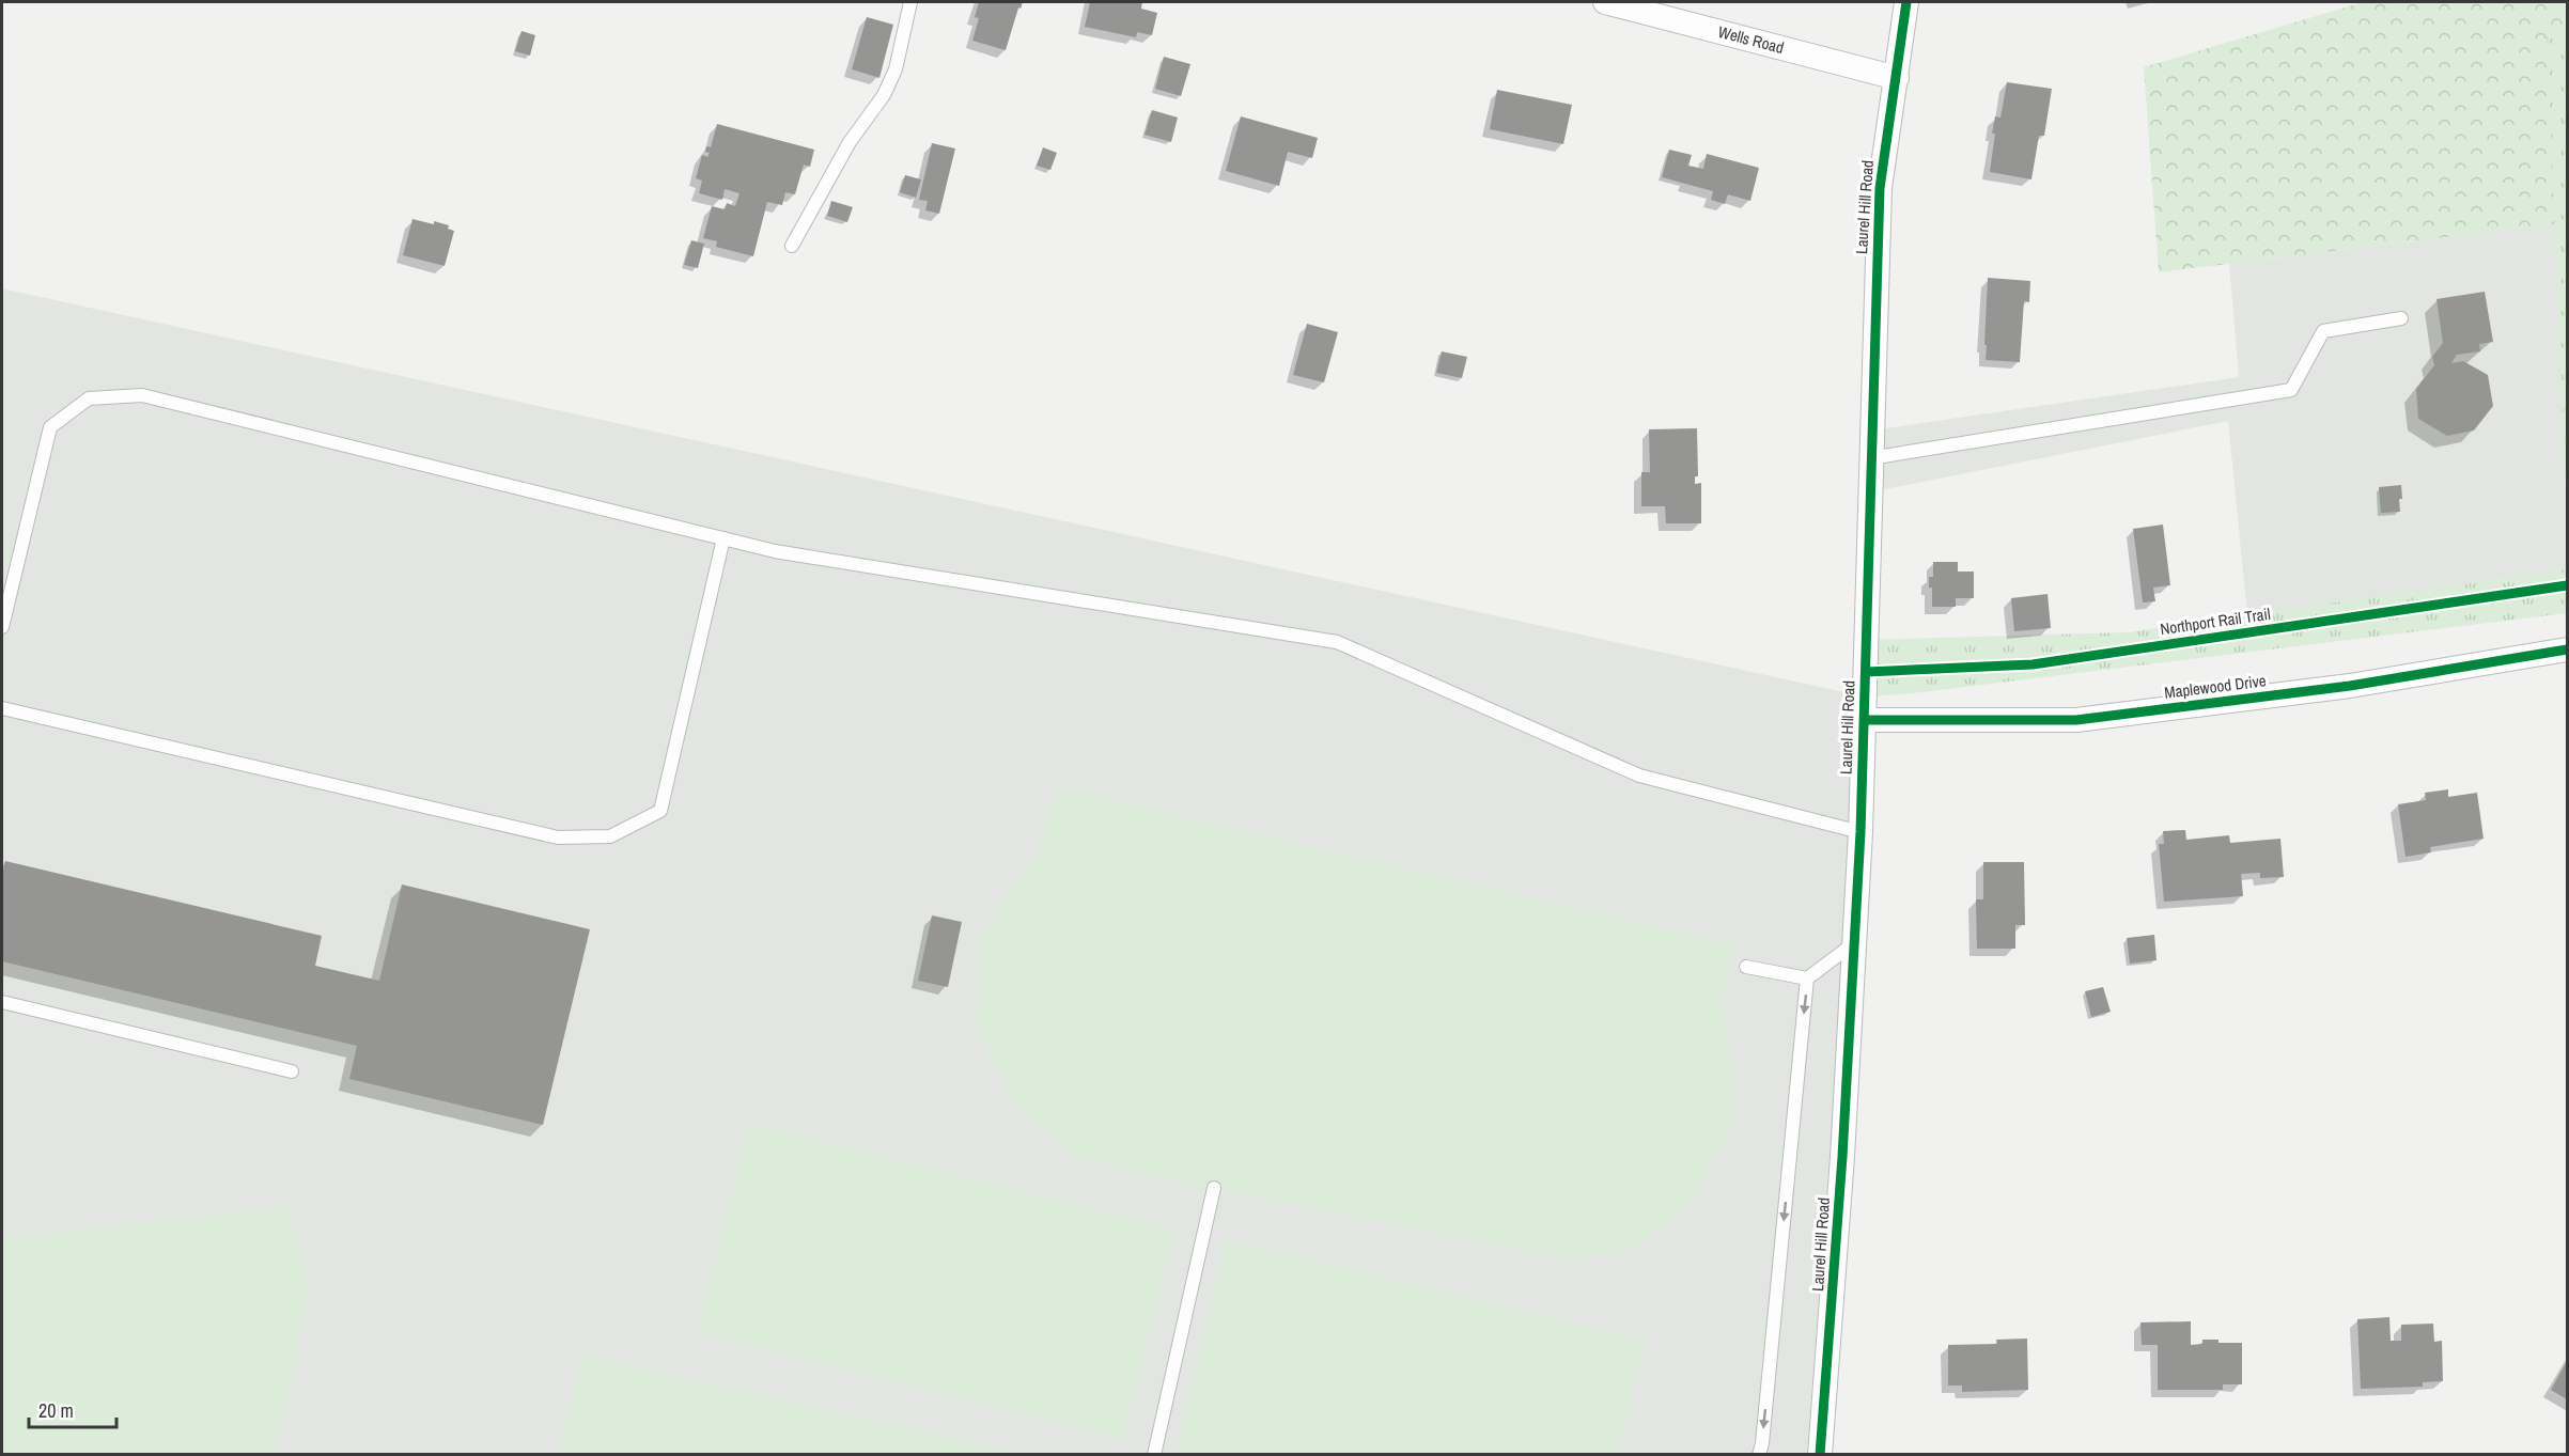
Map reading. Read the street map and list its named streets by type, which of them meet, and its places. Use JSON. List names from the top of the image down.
{
  "streets": {
    "street": ["Wells Road", "Laurel Hill Road", "Maplewood Drive"],
    "cycle path": ["Northport Rail Trail"]
  },
  "crossings": [
    ["Wells Road", "Laurel Hill Road"],
    ["Laurel Hill Road", "Maplewood Drive"]
  ],
  "scale_bar": "20 m"
}
